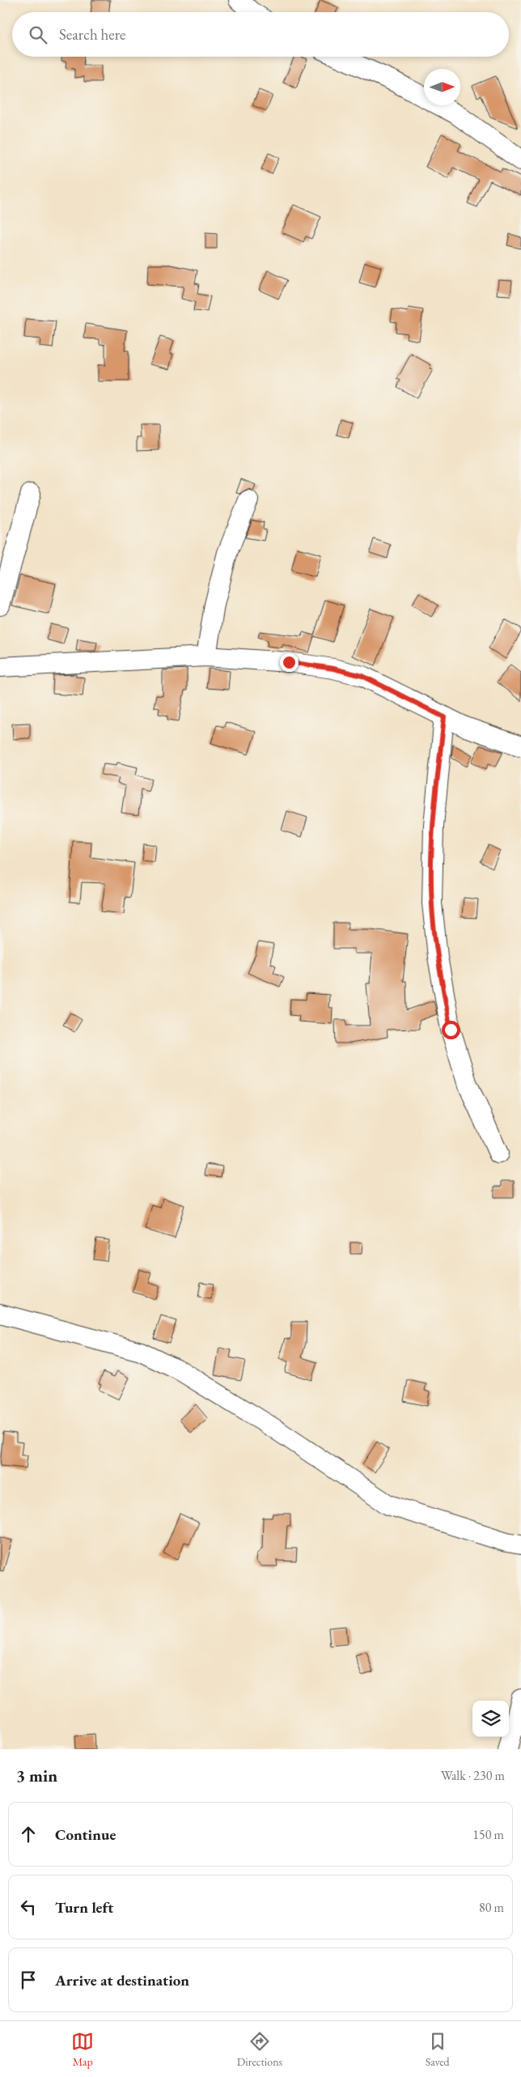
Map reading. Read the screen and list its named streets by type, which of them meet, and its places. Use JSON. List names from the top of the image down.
{
  "north": "right",
  "page": {
    "search": "Search here",
    "heading": ["3 min", "Walk · 230 m"],
    "list": [
      ["Continue", "150 m"],
      ["Turn left", "80 m"],
      "Arrive at destination"
    ],
    "nav": ["Map", "Directions", "Saved"]
  }
}
